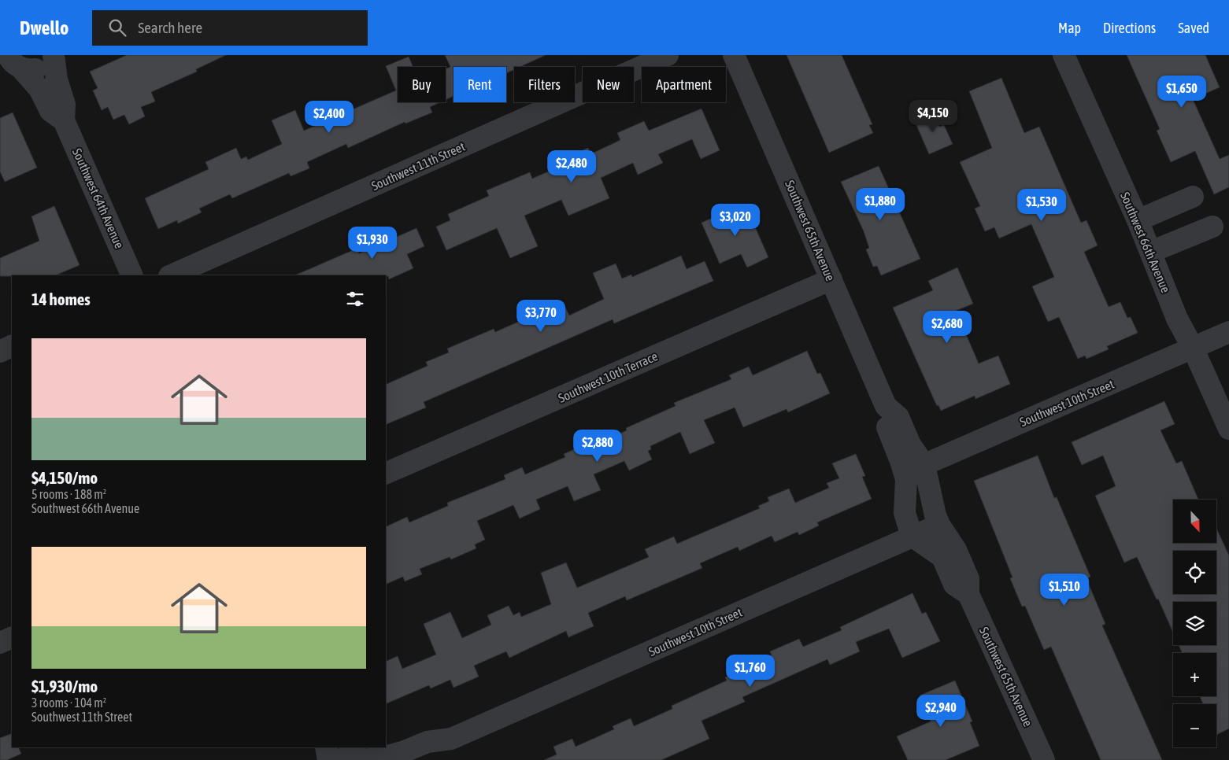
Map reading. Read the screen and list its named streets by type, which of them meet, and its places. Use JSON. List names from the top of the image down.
{
  "streets": {
    "street": [
      "Southwest 11th Street",
      "Southwest 64th Avenue",
      "Southwest 65th Avenue",
      "Southwest 66th Avenue",
      "Southwest 10th Terrace",
      "Southwest 10th Street"
    ]
  },
  "crossings": [
    ["Southwest 65th Avenue", "Southwest 10th Terrace"],
    ["Southwest 65th Avenue", "Southwest 10th Street"],
    ["Southwest 66th Avenue", "Southwest 10th Street"]
  ],
  "north": "bottom",
  "page": {
    "header": "Dwello",
    "search": "Search here",
    "nav": ["Map", "Directions", "Saved"],
    "chip": [
      "Buy",
      "Rent",
      "Filters",
      "New",
      "Apartment"
    ],
    "price": [
      "$1,650",
      "$4,150",
      "$2,400",
      "$2,480",
      "$1,880",
      "$1,530",
      "$3,020",
      "$1,930",
      "$3,770",
      "$2,680",
      "$2,880",
      "$1,510",
      "$1,760",
      "$2,940"
    ],
    "heading": "14 homes",
    "list": [
      {
        "name": "$4,150/mo",
        "note": "5 rooms · 188 m² · Southwest 66th Avenue"
      },
      {
        "name": "$1,930/mo",
        "note": "3 rooms · 104 m² · Southwest 11th Street"
      }
    ],
    "map_buttons": ["+", "−"]
  }
}
